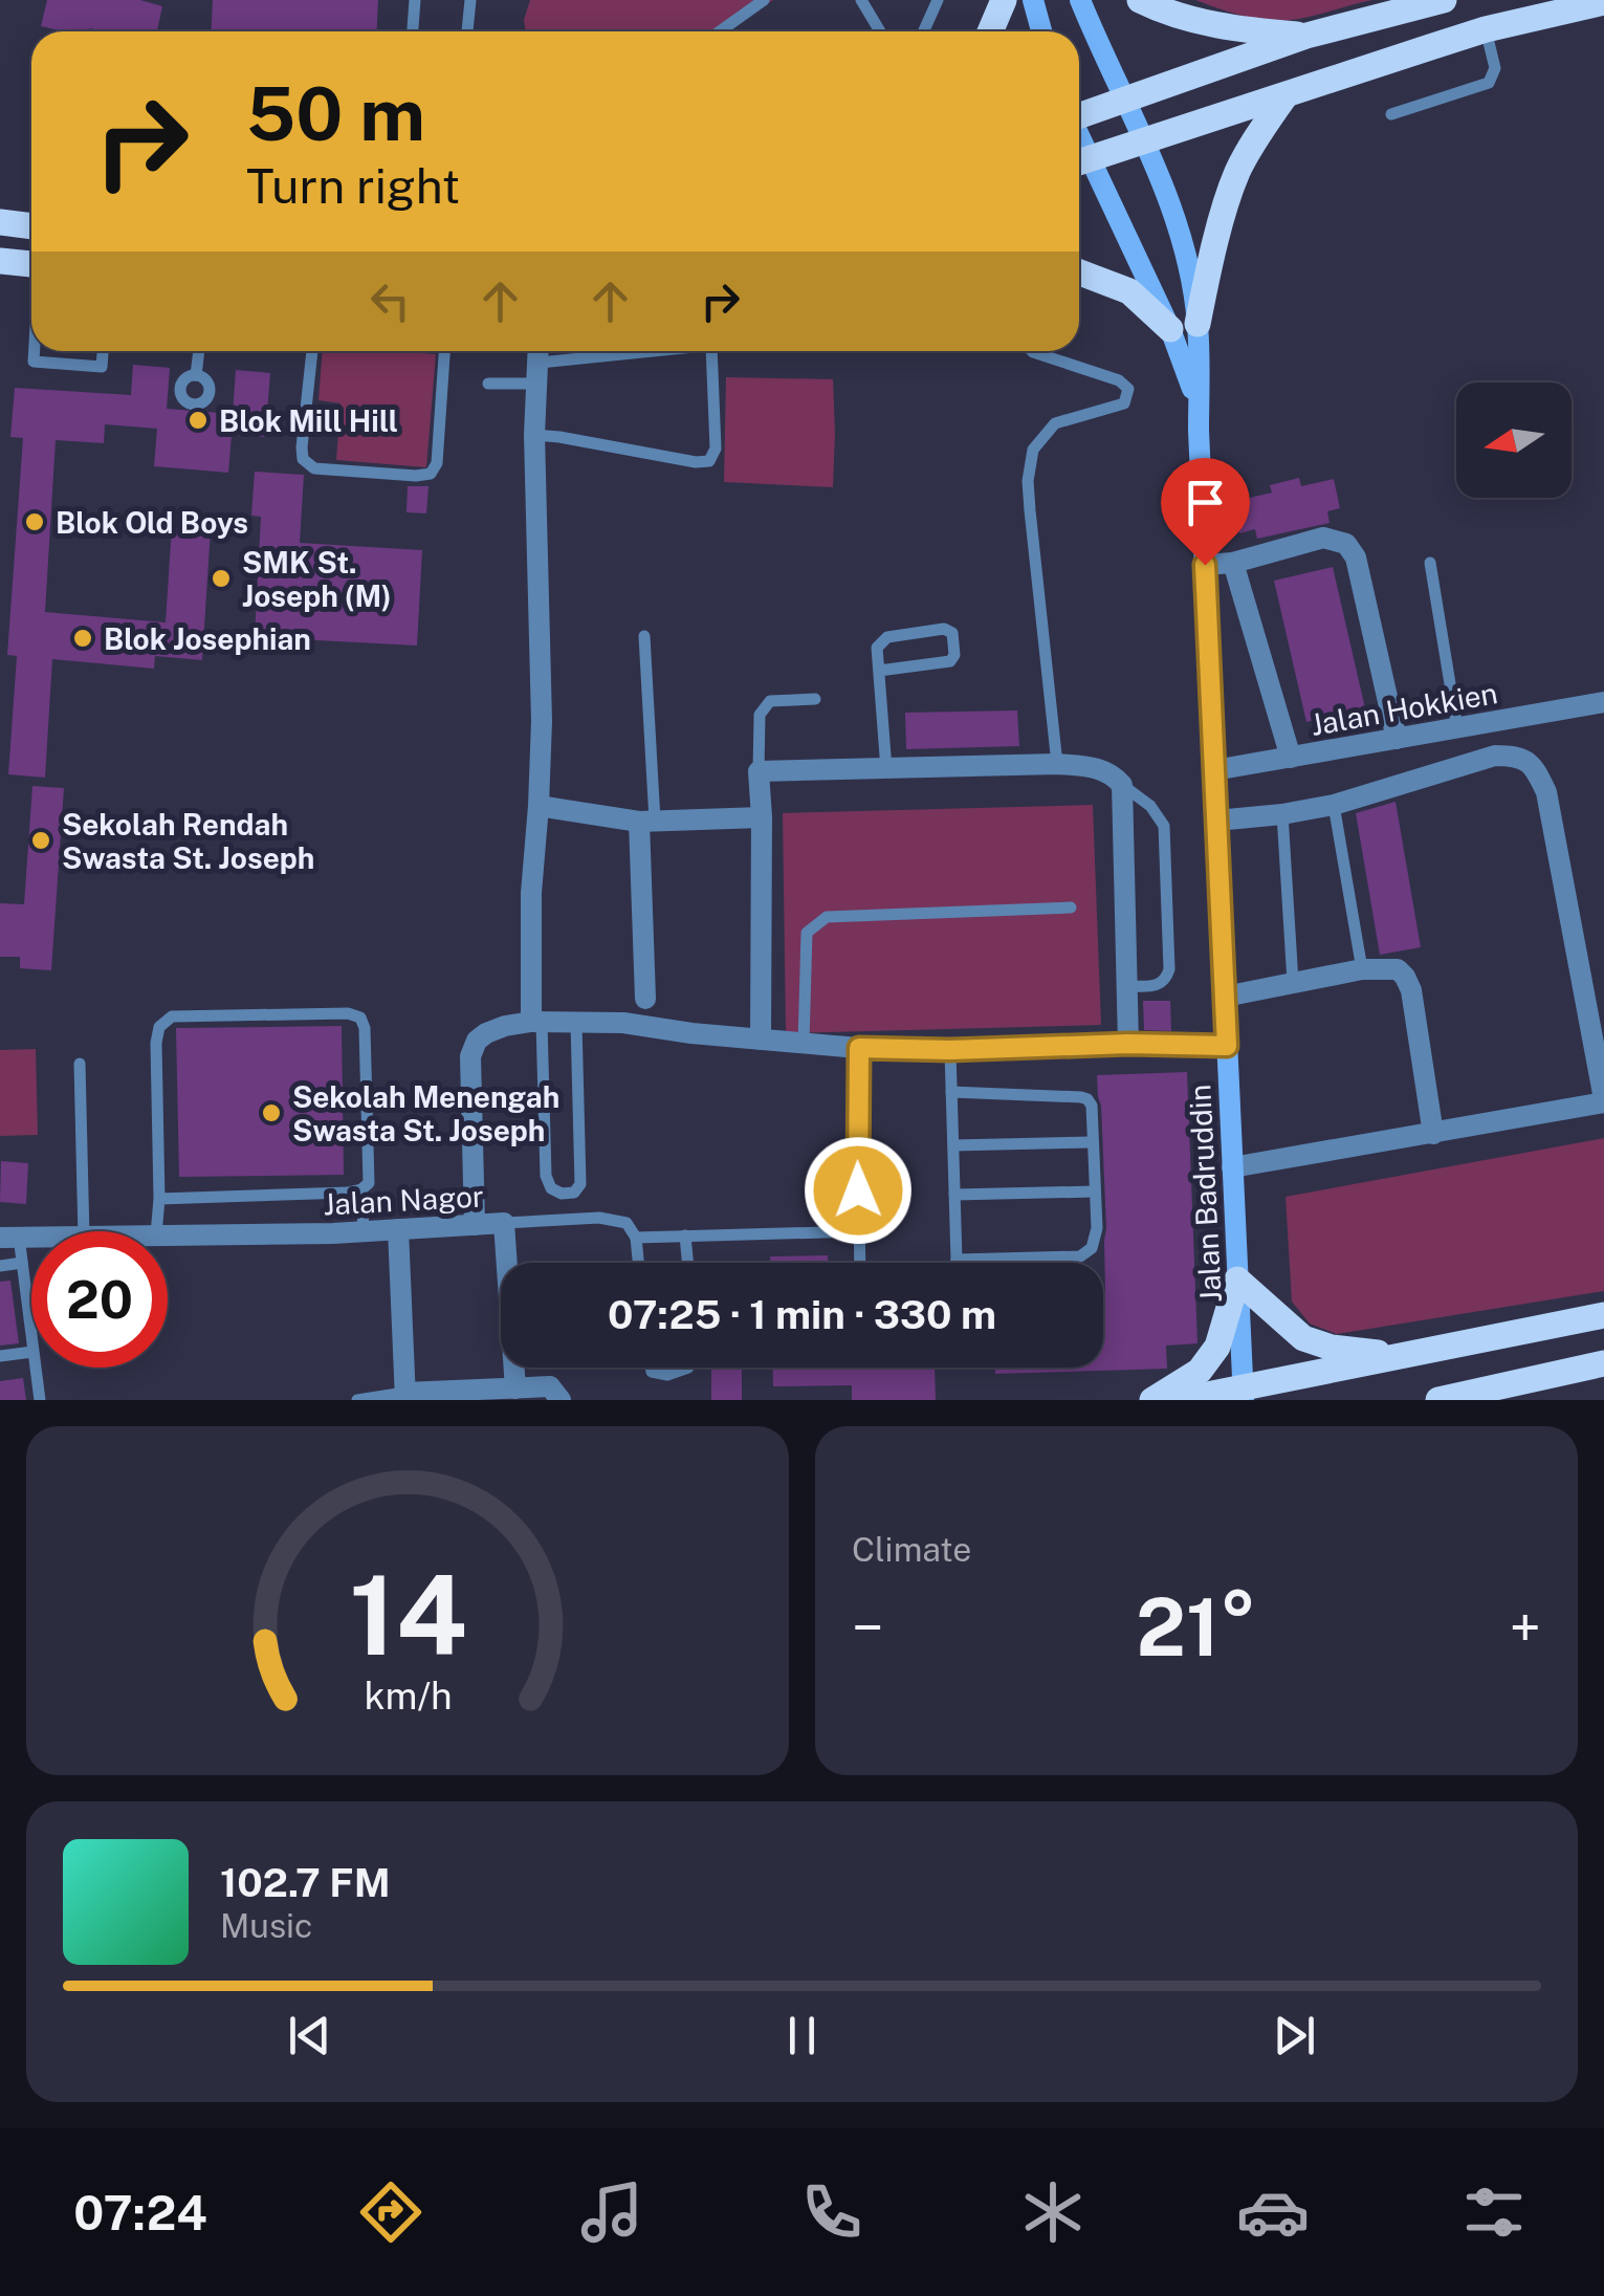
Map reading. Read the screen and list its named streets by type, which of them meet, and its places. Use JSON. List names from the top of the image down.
{
  "streets": {
    "main road": ["Jalan Badruddin"],
    "street": ["Jalan Hokkien", "Jalan Nagor"]
  },
  "crossings": [
    ["Jalan Hokkien", "Jalan Badruddin"]
  ],
  "places": [
    "Blok Mill Hill",
    "Blok Old Boys",
    "SMK St. Joseph (M)",
    "Blok Josephian",
    "Sekolah Rendah Swasta St. Joseph",
    "Sekolah Menengah Swasta St. Joseph"
  ],
  "north": "left",
  "page": {
    "turn": ["50 m", "Turn right"],
    "limit": "20",
    "trip": "07:25 · 1 min · 330 m",
    "tile": "Climate",
    "heat": ["−", "21°", "+"],
    "song": ["102.7 FM", "Music"],
    "tabs": "07:24",
    "gauge": ["14", "km/h"]
  }
}
